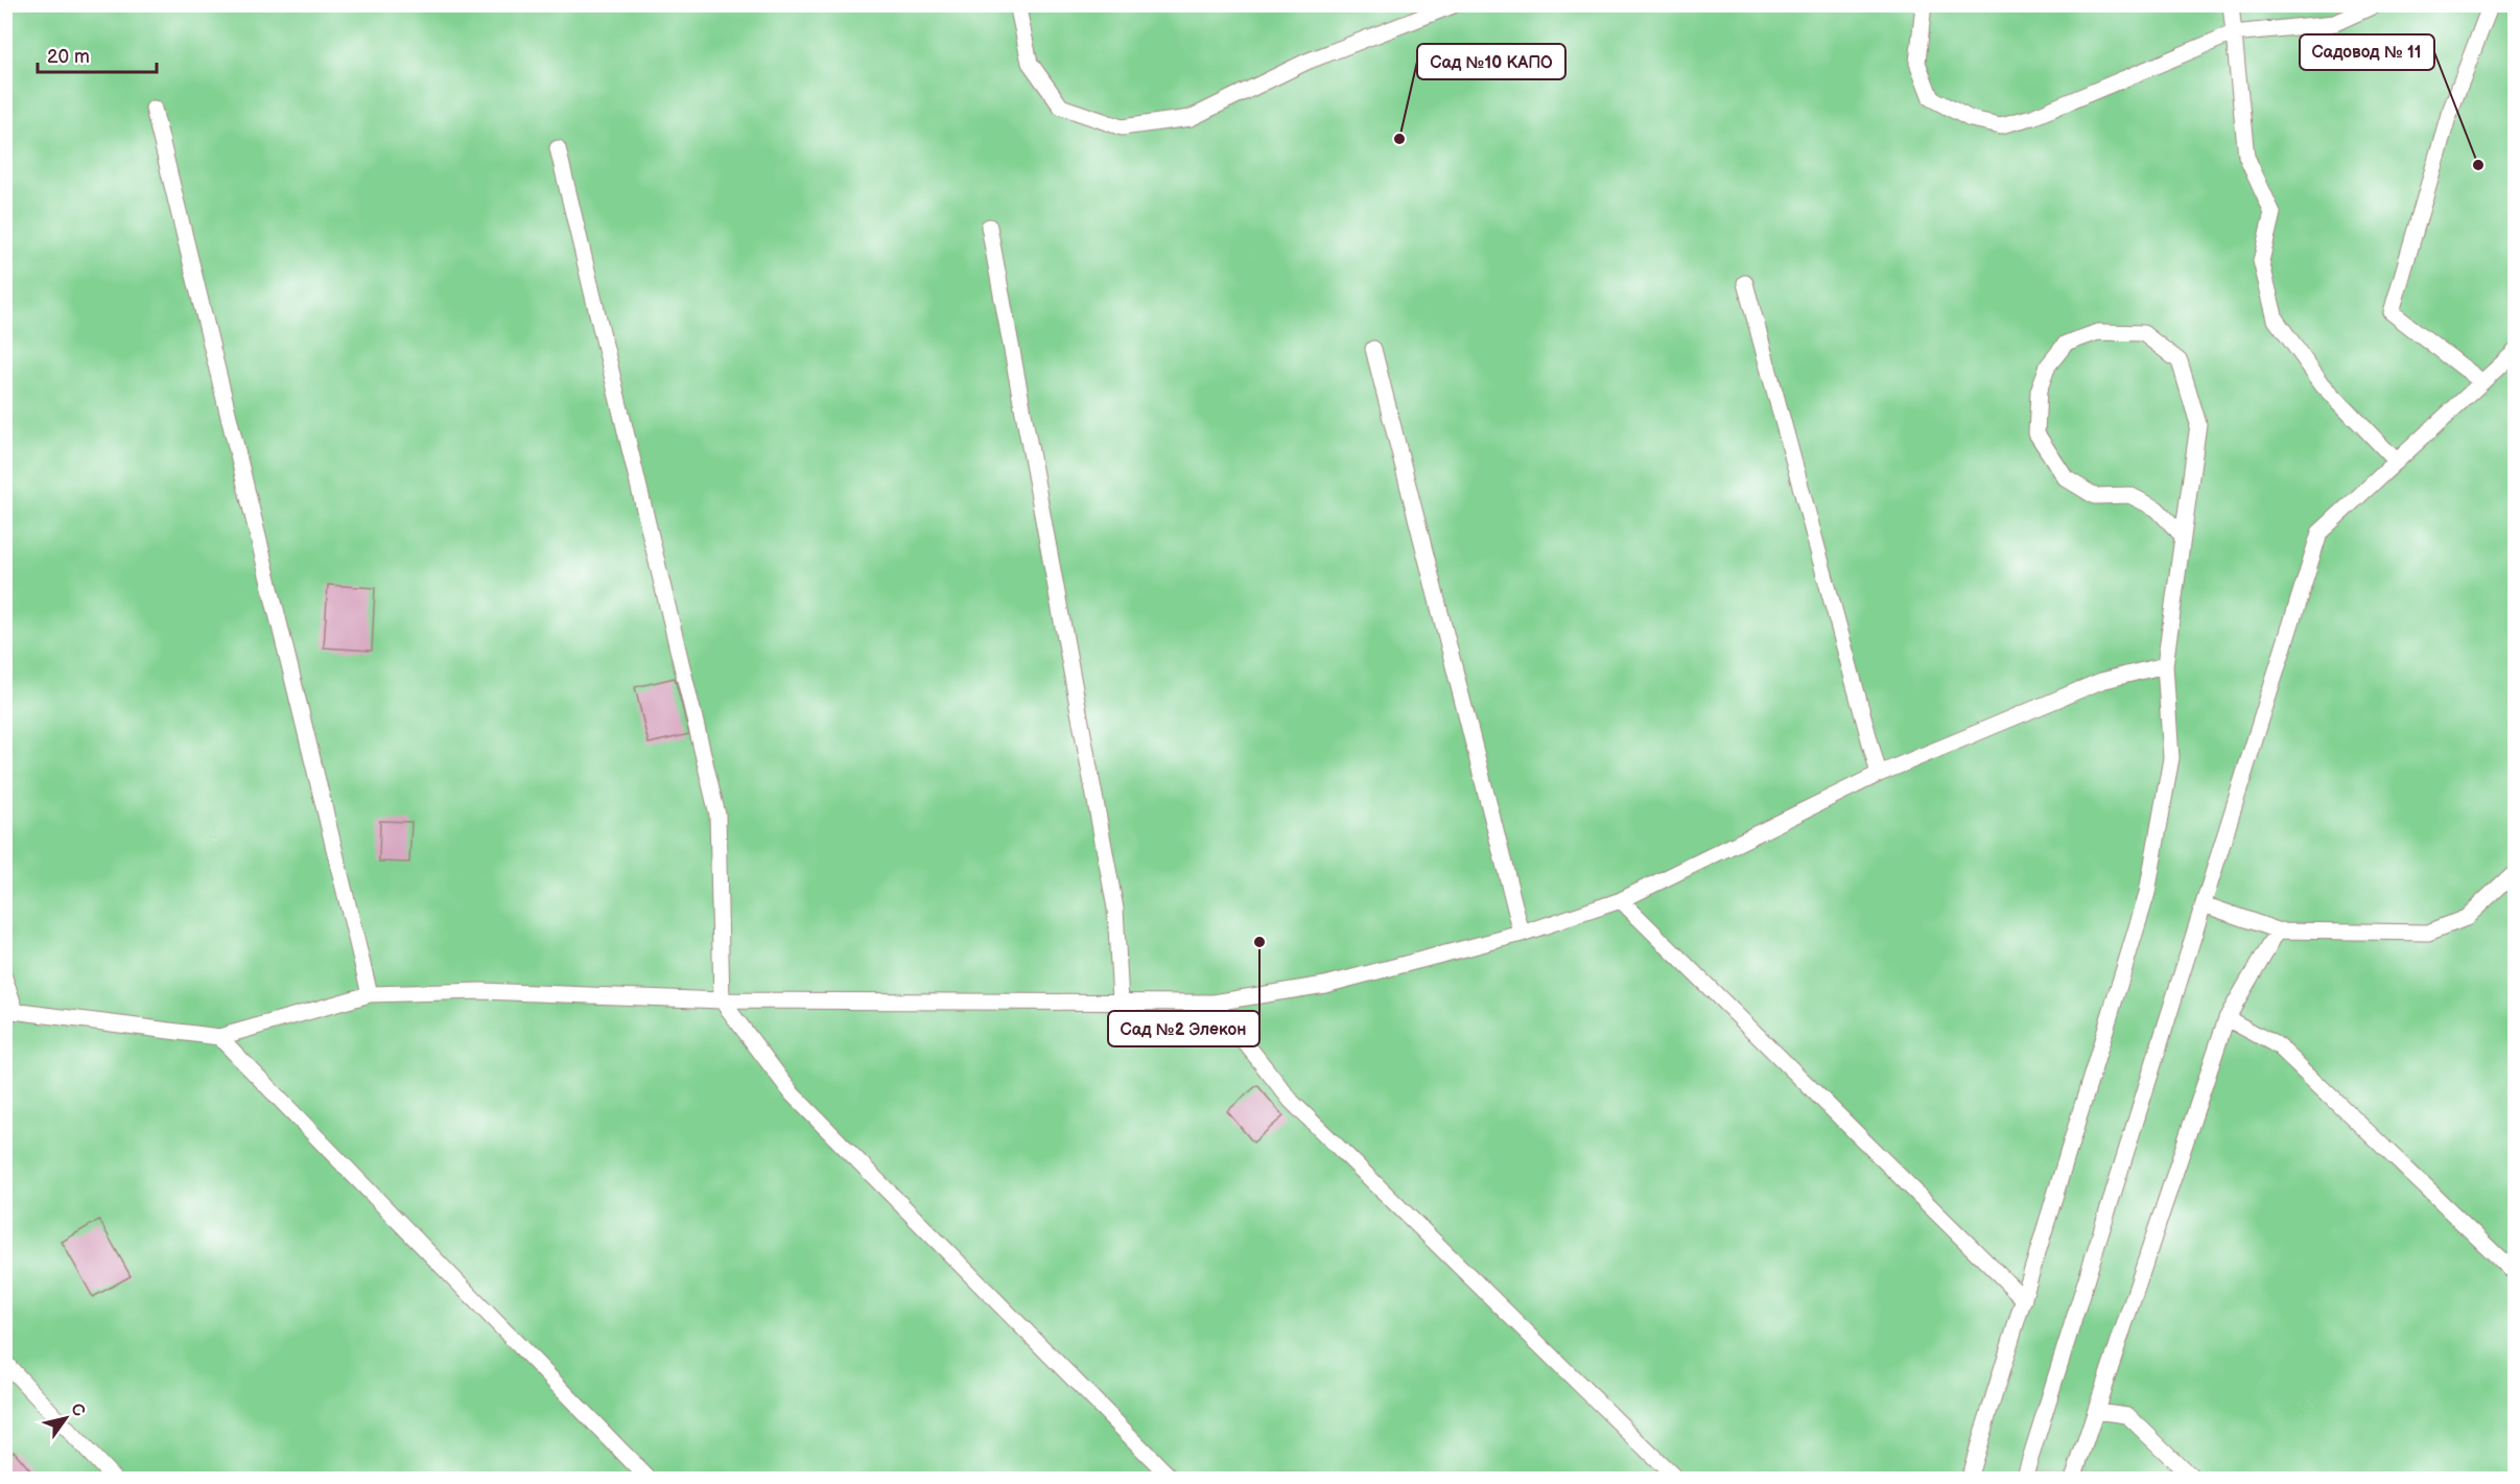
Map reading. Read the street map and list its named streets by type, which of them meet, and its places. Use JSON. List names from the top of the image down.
{
  "places": ["Сад №10 КАПО", "Садовод № 11", "Сад №2 Элекон"],
  "scale_bar": "20 m",
  "north": "top right"
}
